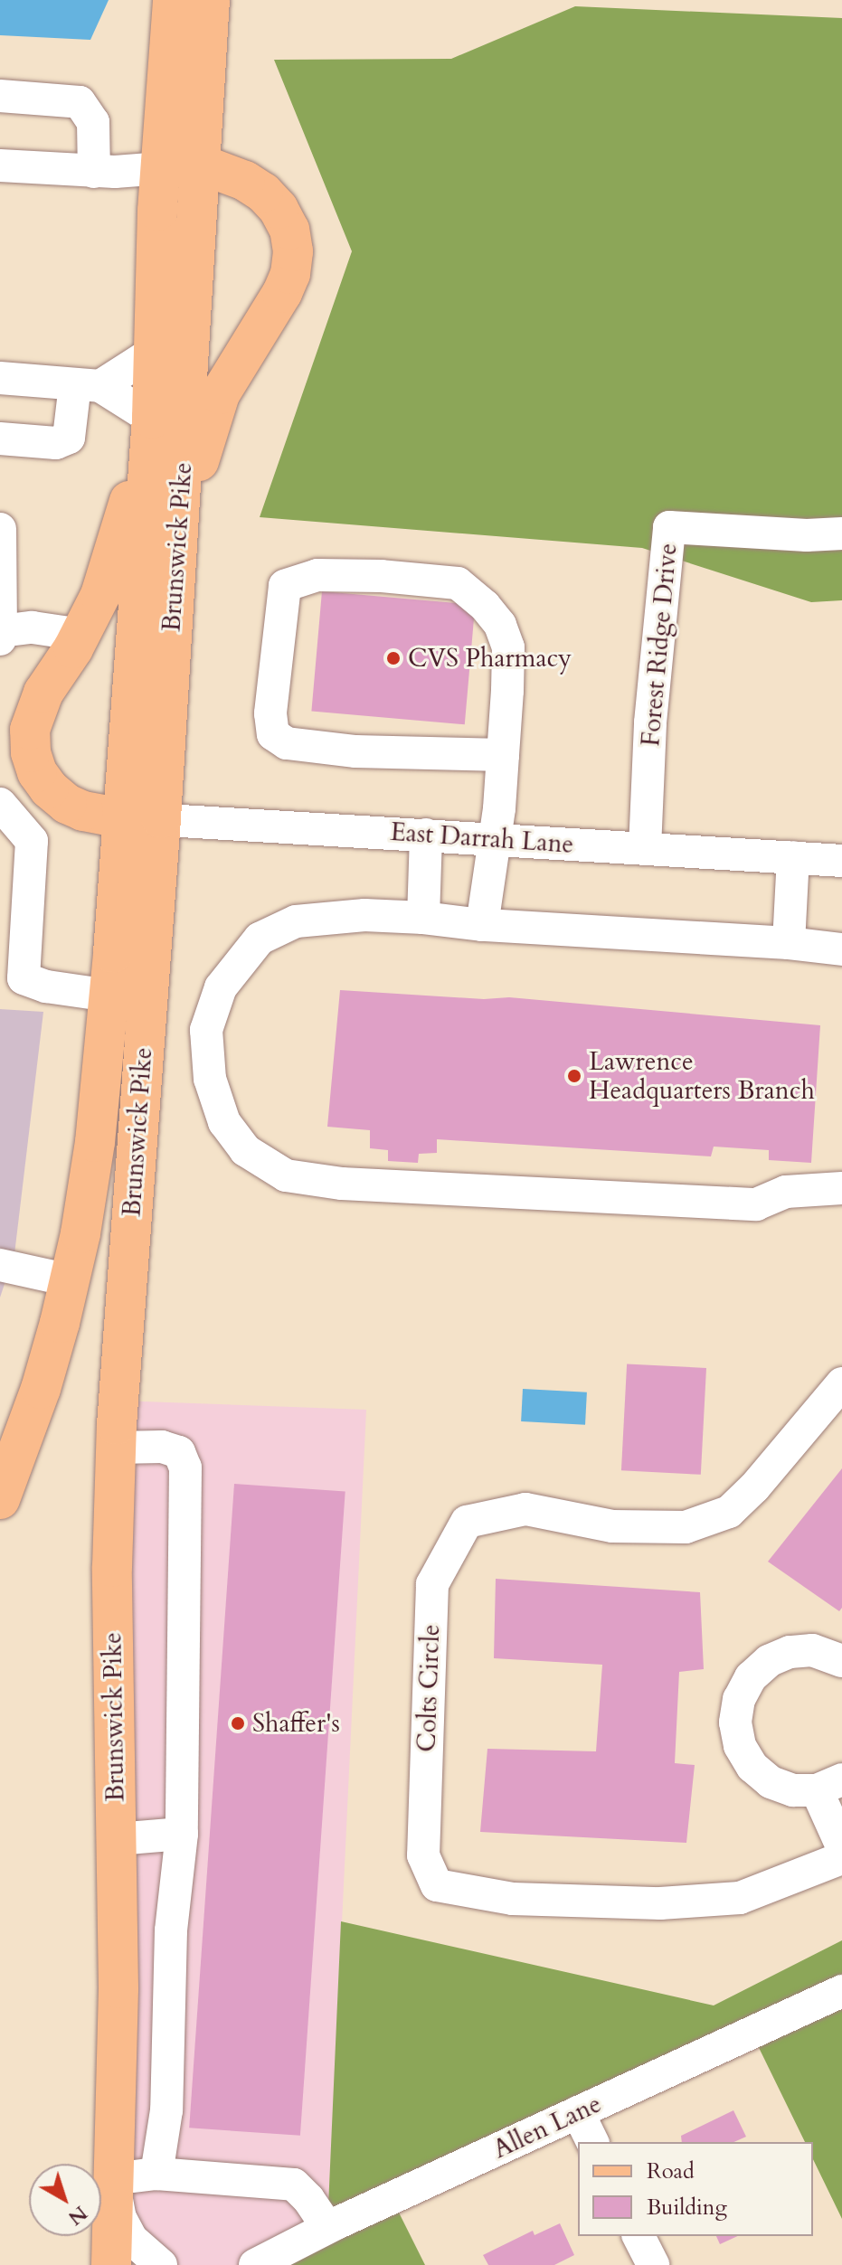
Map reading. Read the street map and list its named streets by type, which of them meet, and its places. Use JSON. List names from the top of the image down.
{
  "streets": {
    "main road": ["Brunswick Pike"],
    "street": [
      "Forest Ridge Drive",
      "East Darrah Lane",
      "Colts Circle",
      "Allen Lane"
    ]
  },
  "crossings": [
    ["Brunswick Pike", "East Darrah Lane"],
    ["Forest Ridge Drive", "East Darrah Lane"]
  ],
  "places": ["CVS Pharmacy", "Lawrence Headquarters Branch", "Shaffer's"],
  "legend": ["Road", "Building"],
  "north": "bottom right"
}
